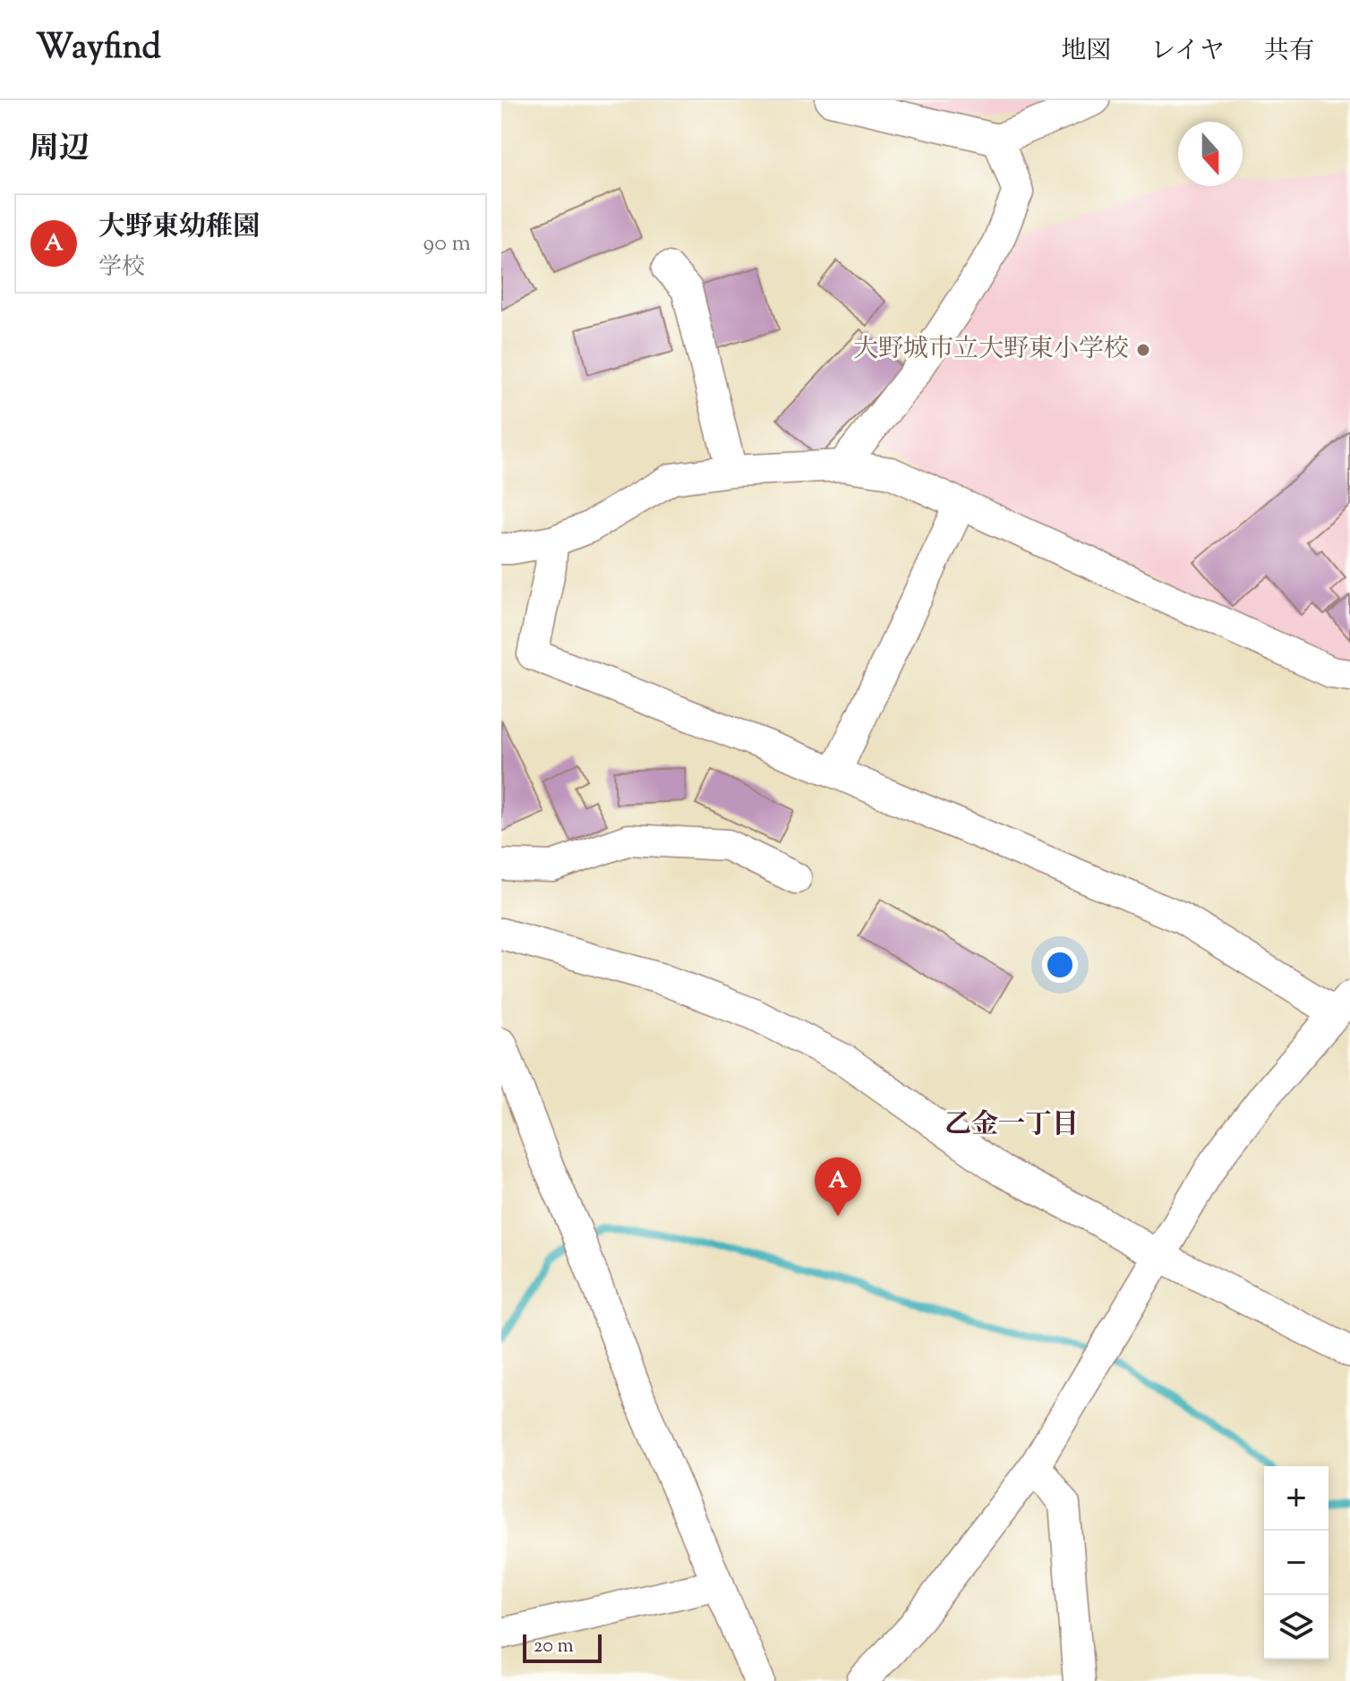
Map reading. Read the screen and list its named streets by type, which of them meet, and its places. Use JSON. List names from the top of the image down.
{
  "districts": ["乙金一丁目"],
  "places": ["大野城市立大野東小学校"],
  "scale_bar": "20 m",
  "north": "bottom",
  "page": {
    "header": "Wayfind",
    "nav": ["地図", "レイヤ", "共有"],
    "heading": "周辺",
    "list": [
      {
        "mark": "A",
        "name": "大野東幼稚園",
        "note": "学校",
        "value": "90 m"
      }
    ],
    "pins": "A",
    "map_buttons": ["+", "−"],
    "scale": "20 m"
  }
}
